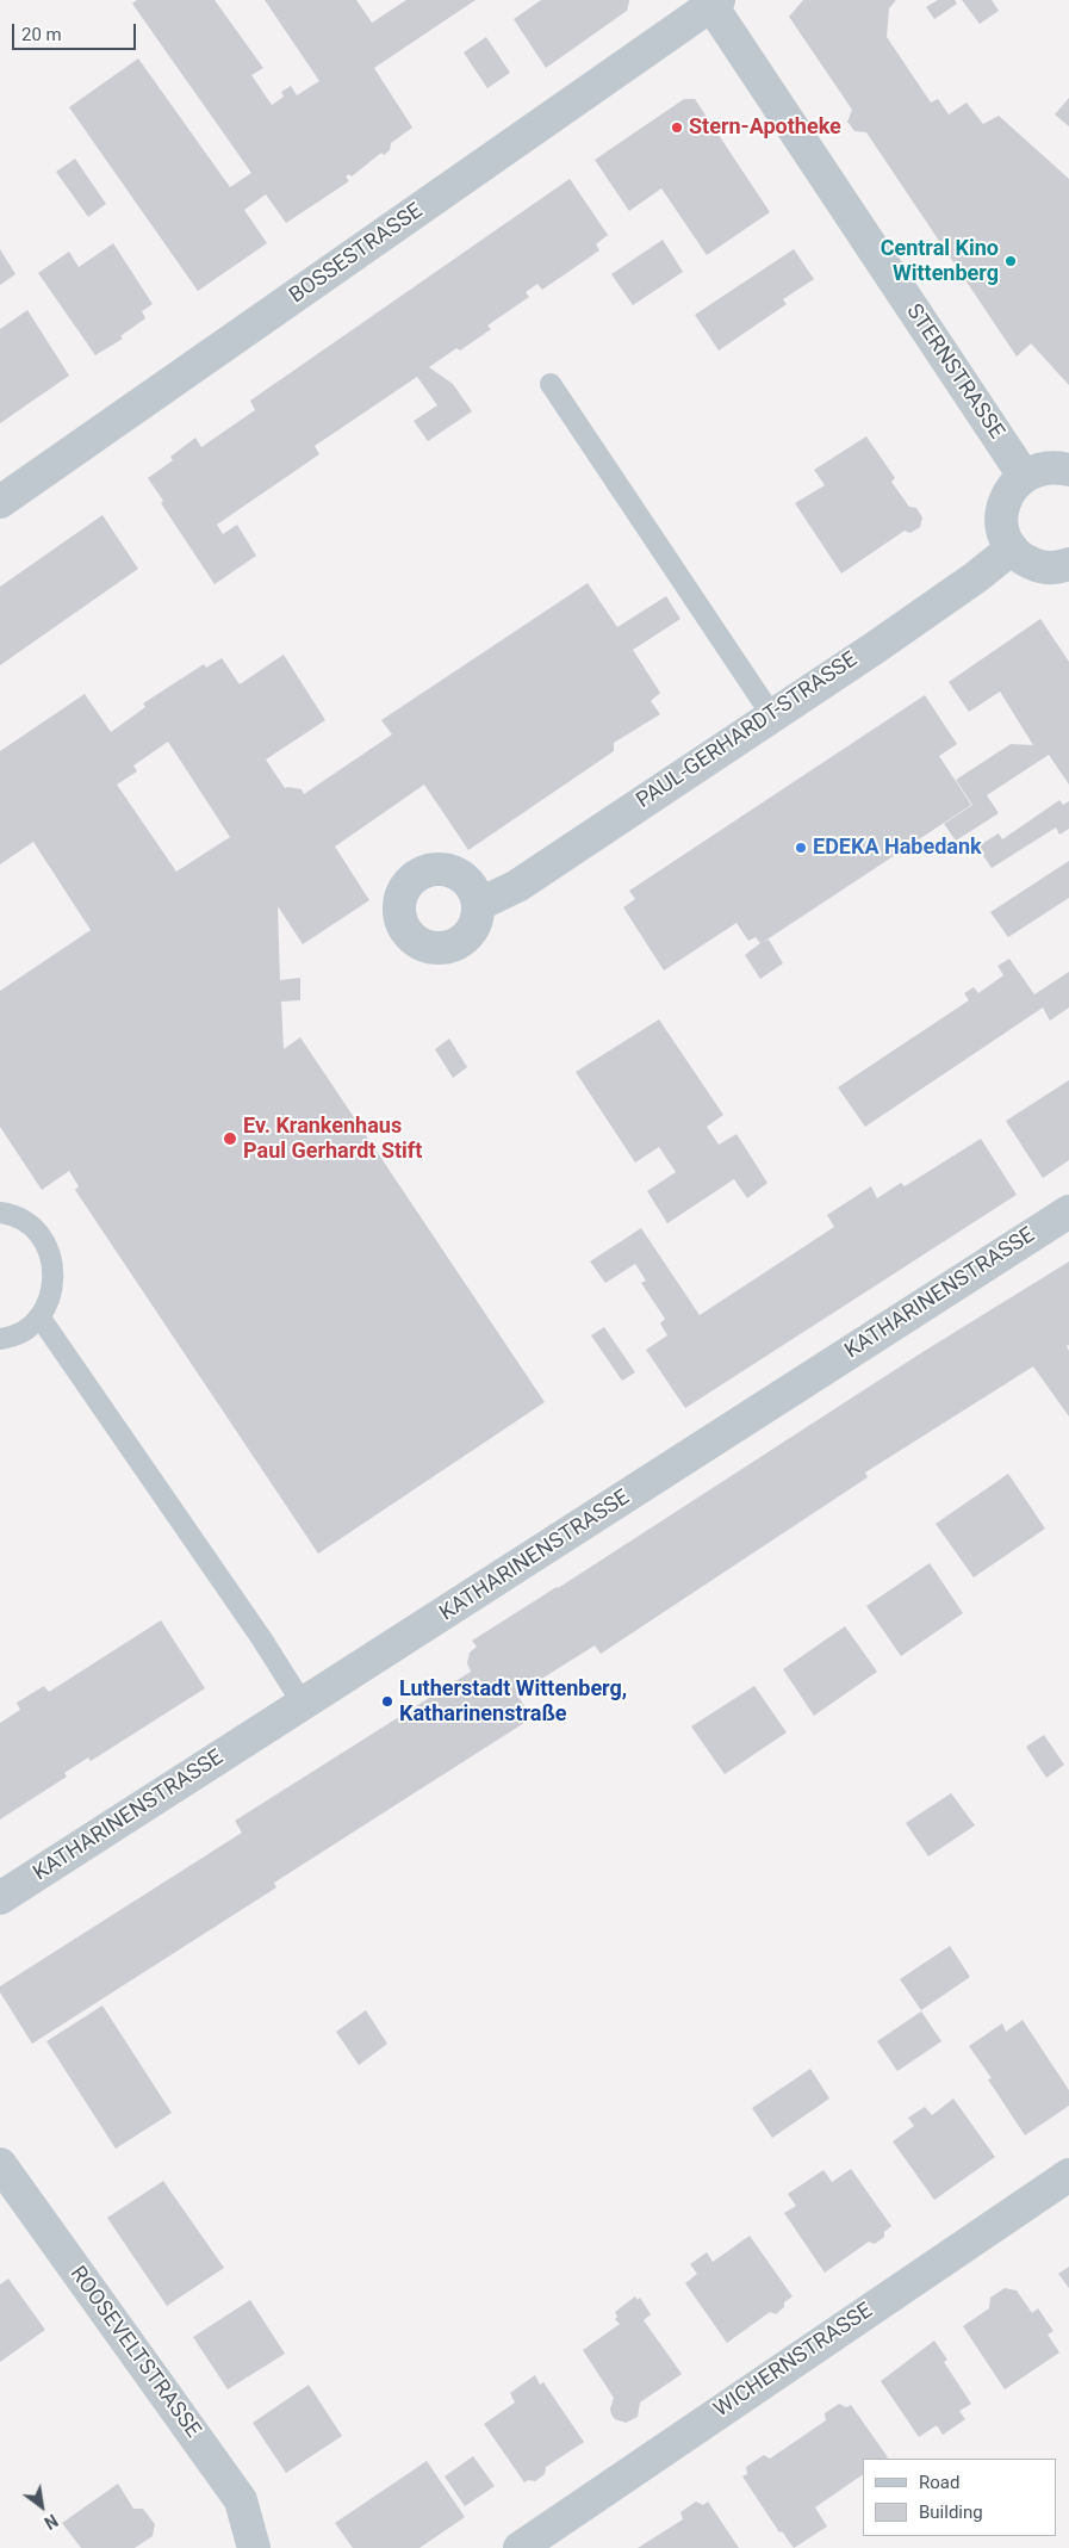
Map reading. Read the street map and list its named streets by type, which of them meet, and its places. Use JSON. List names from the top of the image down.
{
  "streets": {
    "street": [
      "BOSSESTRASSE",
      "STERNSTRASSE",
      "PAUL-GERHARDT-STRASSE",
      "KATHARINENSTRASSE",
      "ROOSEVELTSTRASSE",
      "WICHERNSTRASSE"
    ]
  },
  "crossings": [
    ["BOSSESTRASSE", "STERNSTRASSE"]
  ],
  "places": [
    "Stern-Apotheke",
    "Central Kino Wittenberg",
    "EDEKA Habedank",
    "Ev. Krankenhaus Paul Gerhardt Stift",
    "Lutherstadt Wittenberg, Katharinenstraße"
  ],
  "legend": ["Road", "Building"],
  "scale_bar": "20 m",
  "north": "bottom right"
}
